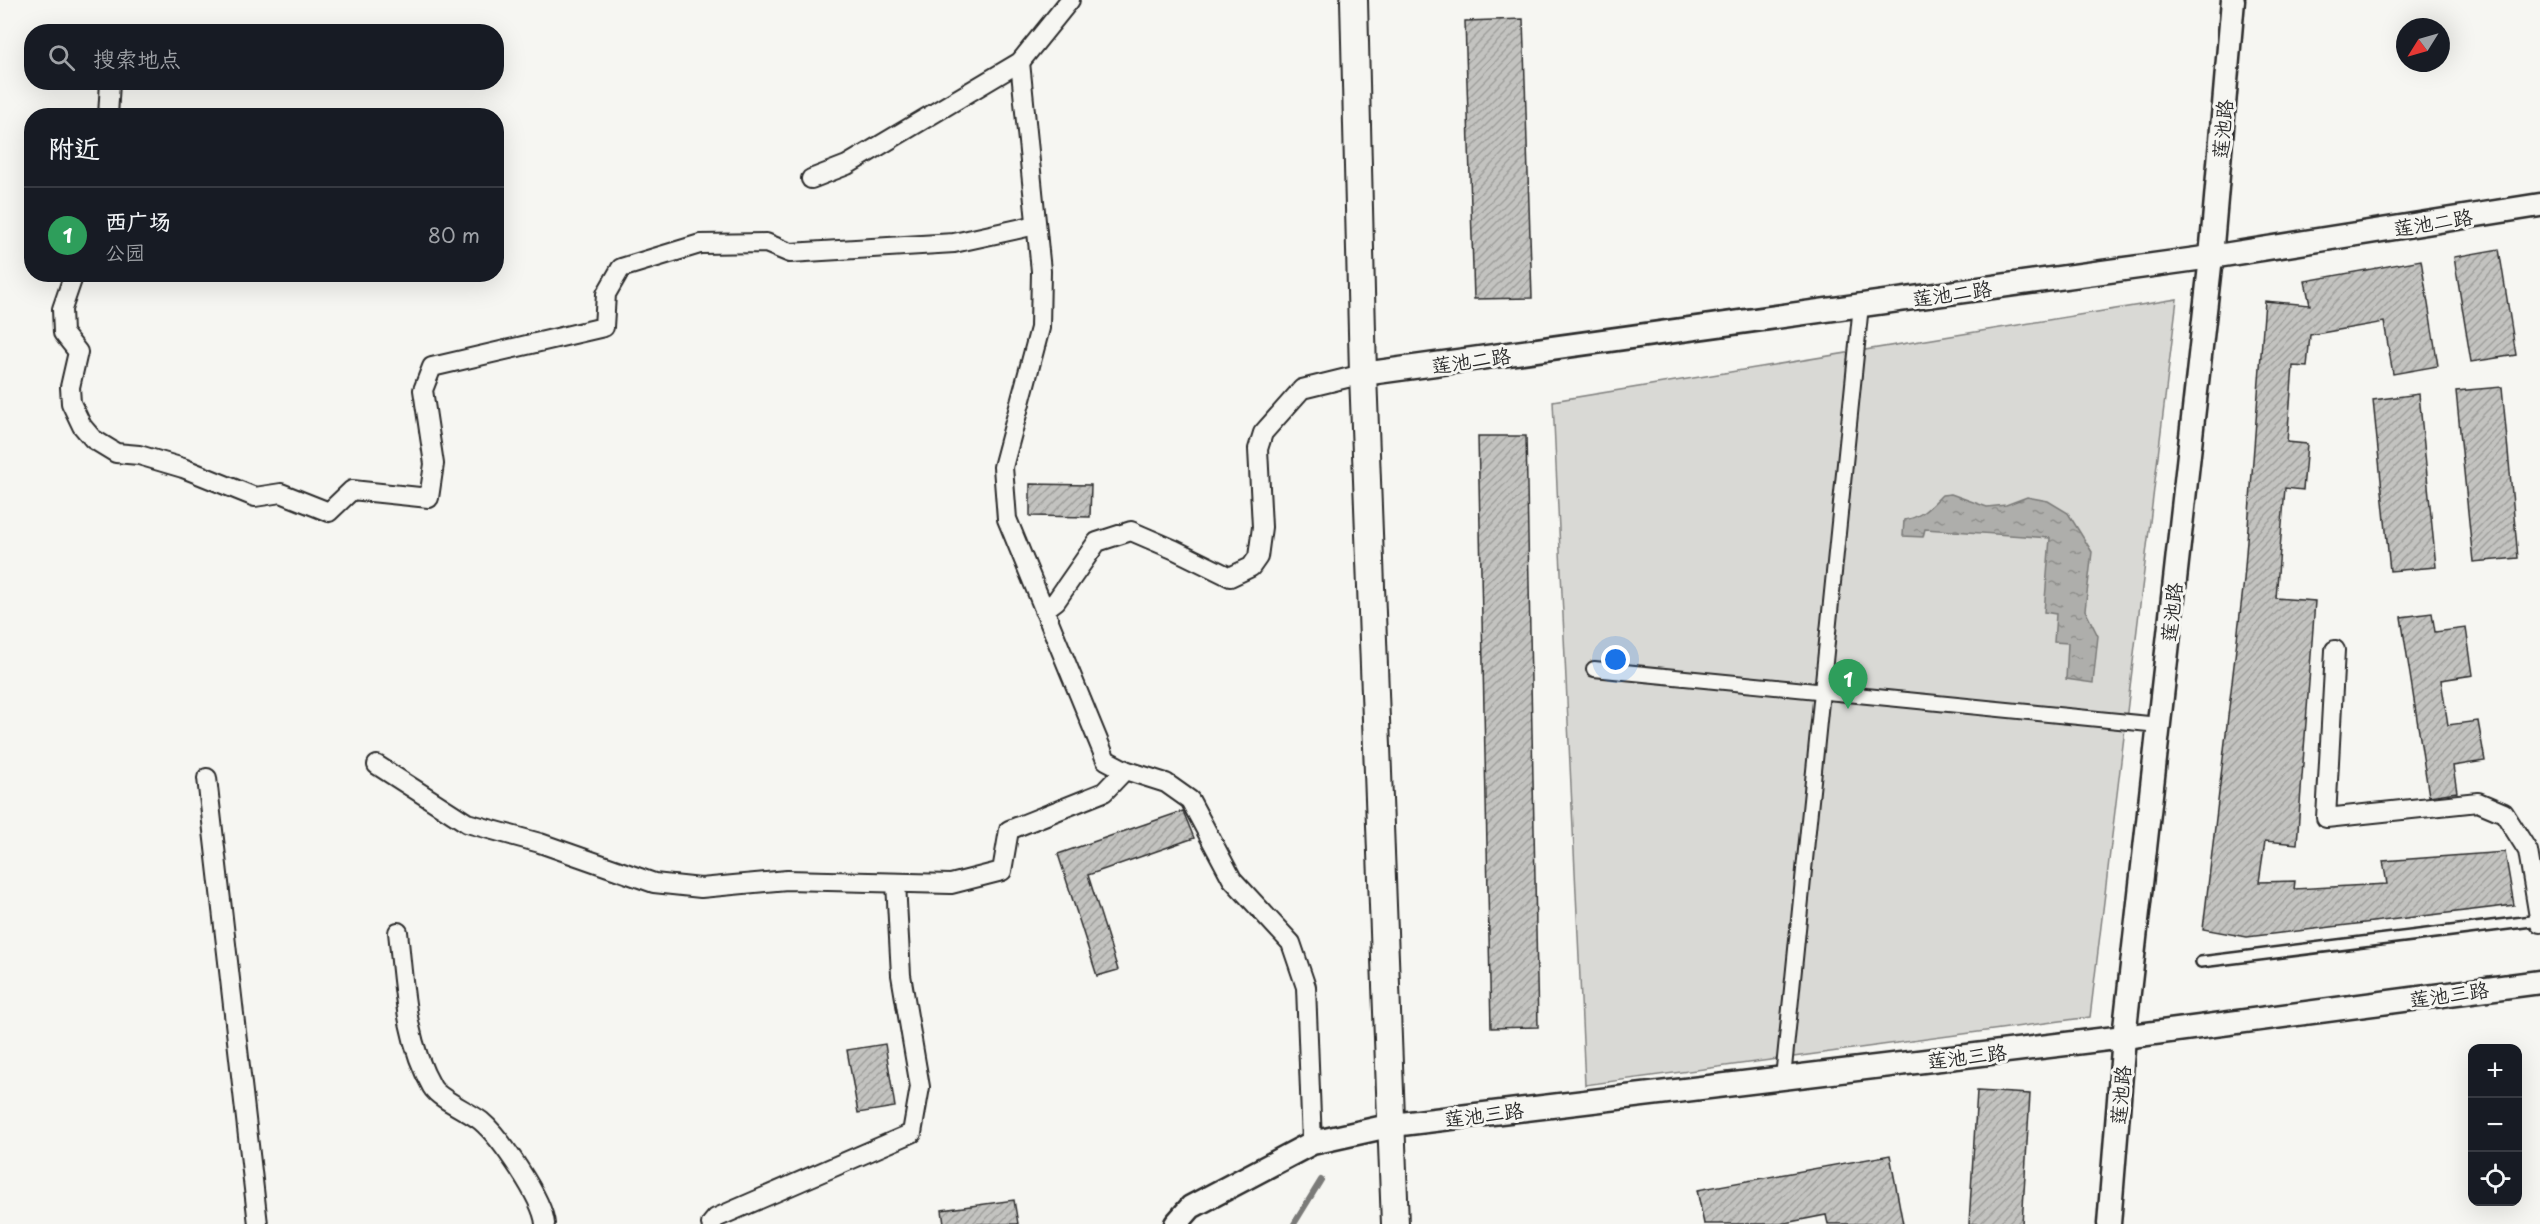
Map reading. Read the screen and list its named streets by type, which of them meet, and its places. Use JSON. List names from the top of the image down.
{
  "streets": {
    "street": ["莲池路", "莲池二路", "莲池三路"]
  },
  "crossings": [
    ["莲池路", "莲池二路"],
    ["莲池路", "莲池三路"]
  ],
  "north": "bottom left",
  "page": {
    "search": "搜索地点",
    "heading": "附近",
    "list": [
      {
        "mark": "1",
        "name": "西广场",
        "note": "公园",
        "value": "80 m"
      }
    ],
    "pins": "1",
    "map_buttons": ["+", "−"]
  }
}
